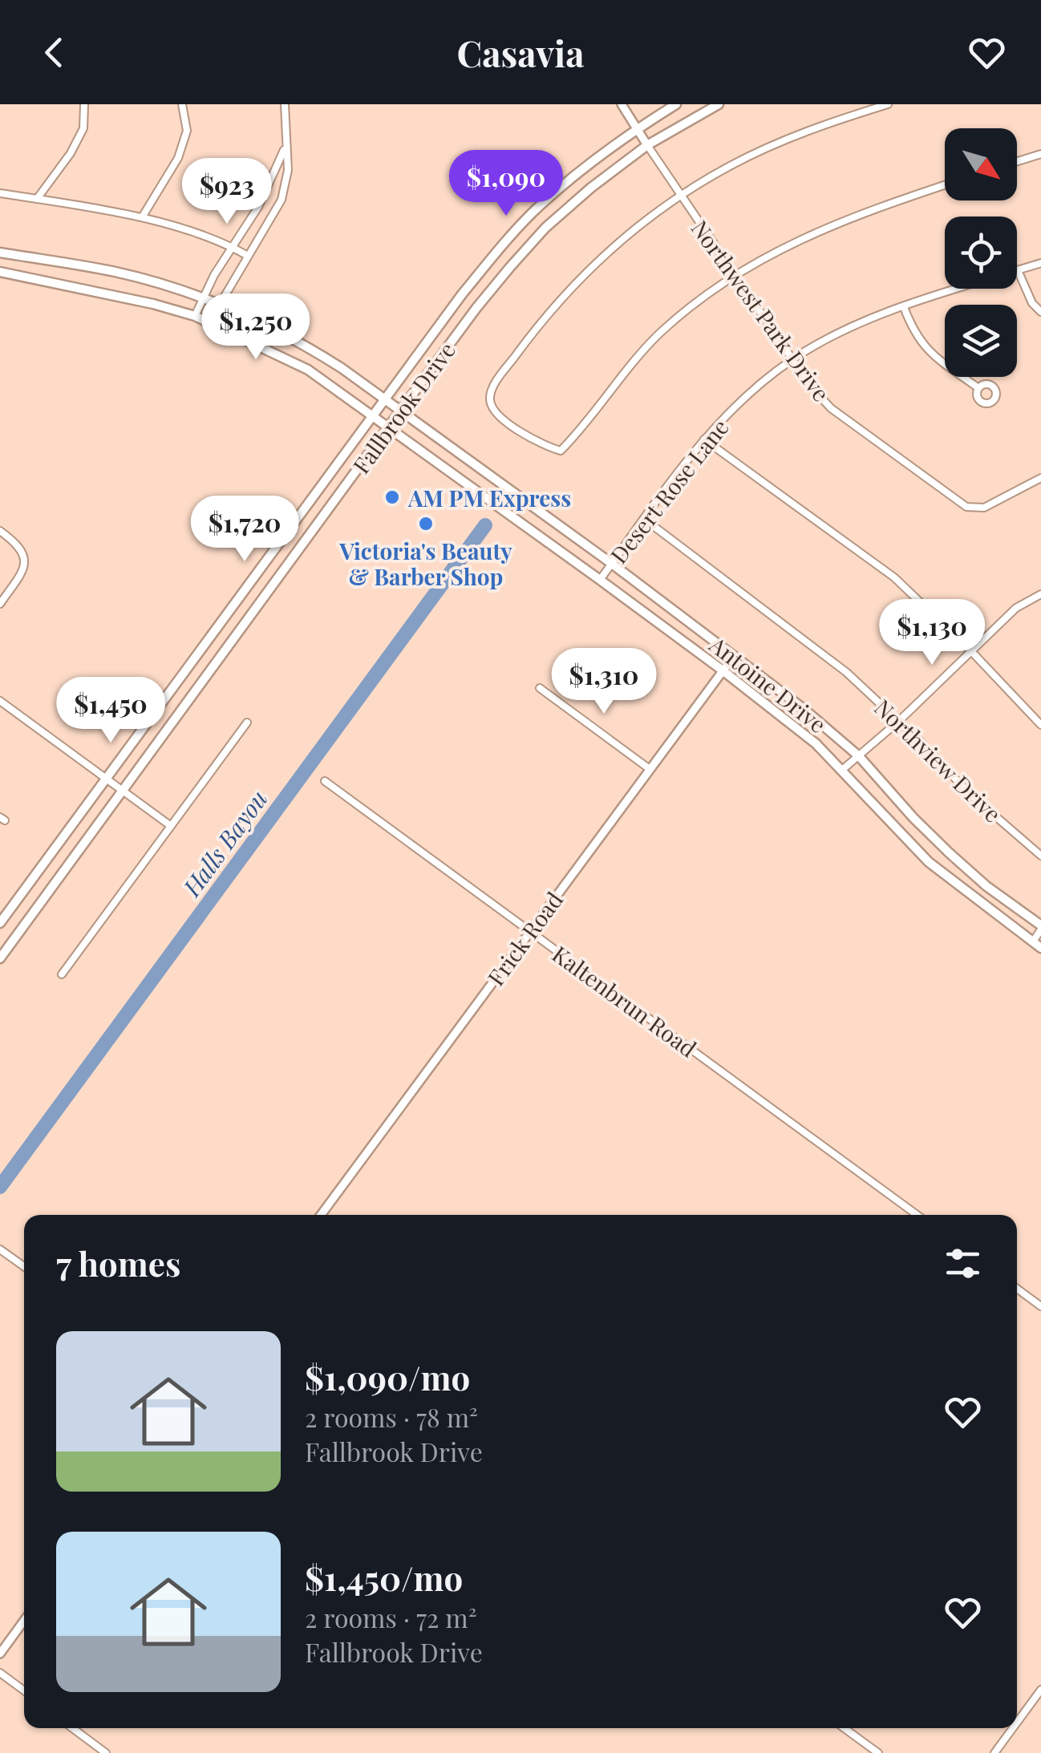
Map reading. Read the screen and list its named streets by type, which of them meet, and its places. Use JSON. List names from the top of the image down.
{
  "streets": {
    "main road": ["Fallbrook Drive", "Antoine Drive"],
    "street": [
      "Northwest Park Drive",
      "Desert Rose Lane",
      "Northview Drive",
      "Frick Road",
      "Kaltenbrun Road"
    ]
  },
  "crossings": [
    ["Northwest Park Drive", "Fallbrook Drive"],
    ["Northwest Park Drive", "Desert Rose Lane"],
    ["Fallbrook Drive", "Antoine Drive"],
    ["Desert Rose Lane", "Antoine Drive"],
    ["Desert Rose Lane", "Northview Drive"],
    ["Antoine Drive", "Frick Road"],
    ["Frick Road", "Kaltenbrun Road"]
  ],
  "water": ["Halls Bayou"],
  "places": ["AM PM Express", "Victoria's Beauty & Barber Shop"],
  "north": "bottom right",
  "page": {
    "header": "Casavia",
    "price": [
      "$1,090",
      "$923",
      "$1,250",
      "$1,720",
      "$1,130",
      "$1,310",
      "$1,450"
    ],
    "heading": "7 homes",
    "list": [
      {
        "name": "$1,090/mo",
        "note": "2 rooms · 78 m² · Fallbrook Drive"
      },
      {
        "name": "$1,450/mo",
        "note": "2 rooms · 72 m² · Fallbrook Drive"
      }
    ]
  }
}
